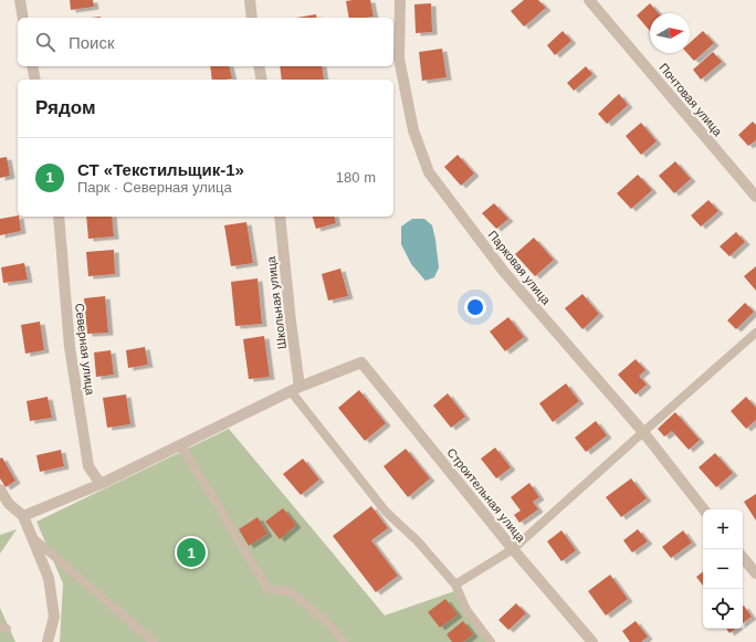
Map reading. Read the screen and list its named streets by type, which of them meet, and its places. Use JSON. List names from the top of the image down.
{
  "streets": {
    "street": [
      "Почтовая улица",
      "Парковая улица",
      "Школьная улица",
      "Северная улица",
      "Строительная улица"
    ]
  },
  "crossings": [
    ["Школьная улица", "Строительная улица"]
  ],
  "north": "right",
  "page": {
    "search": "Поиск",
    "heading": "Рядом",
    "list": [
      {
        "mark": "1",
        "name": "СТ «Текстильщик-1»",
        "note": "Парк · Северная улица",
        "value": "180 m"
      }
    ],
    "map_buttons": ["+", "−"],
    "pins": "1"
  }
}
